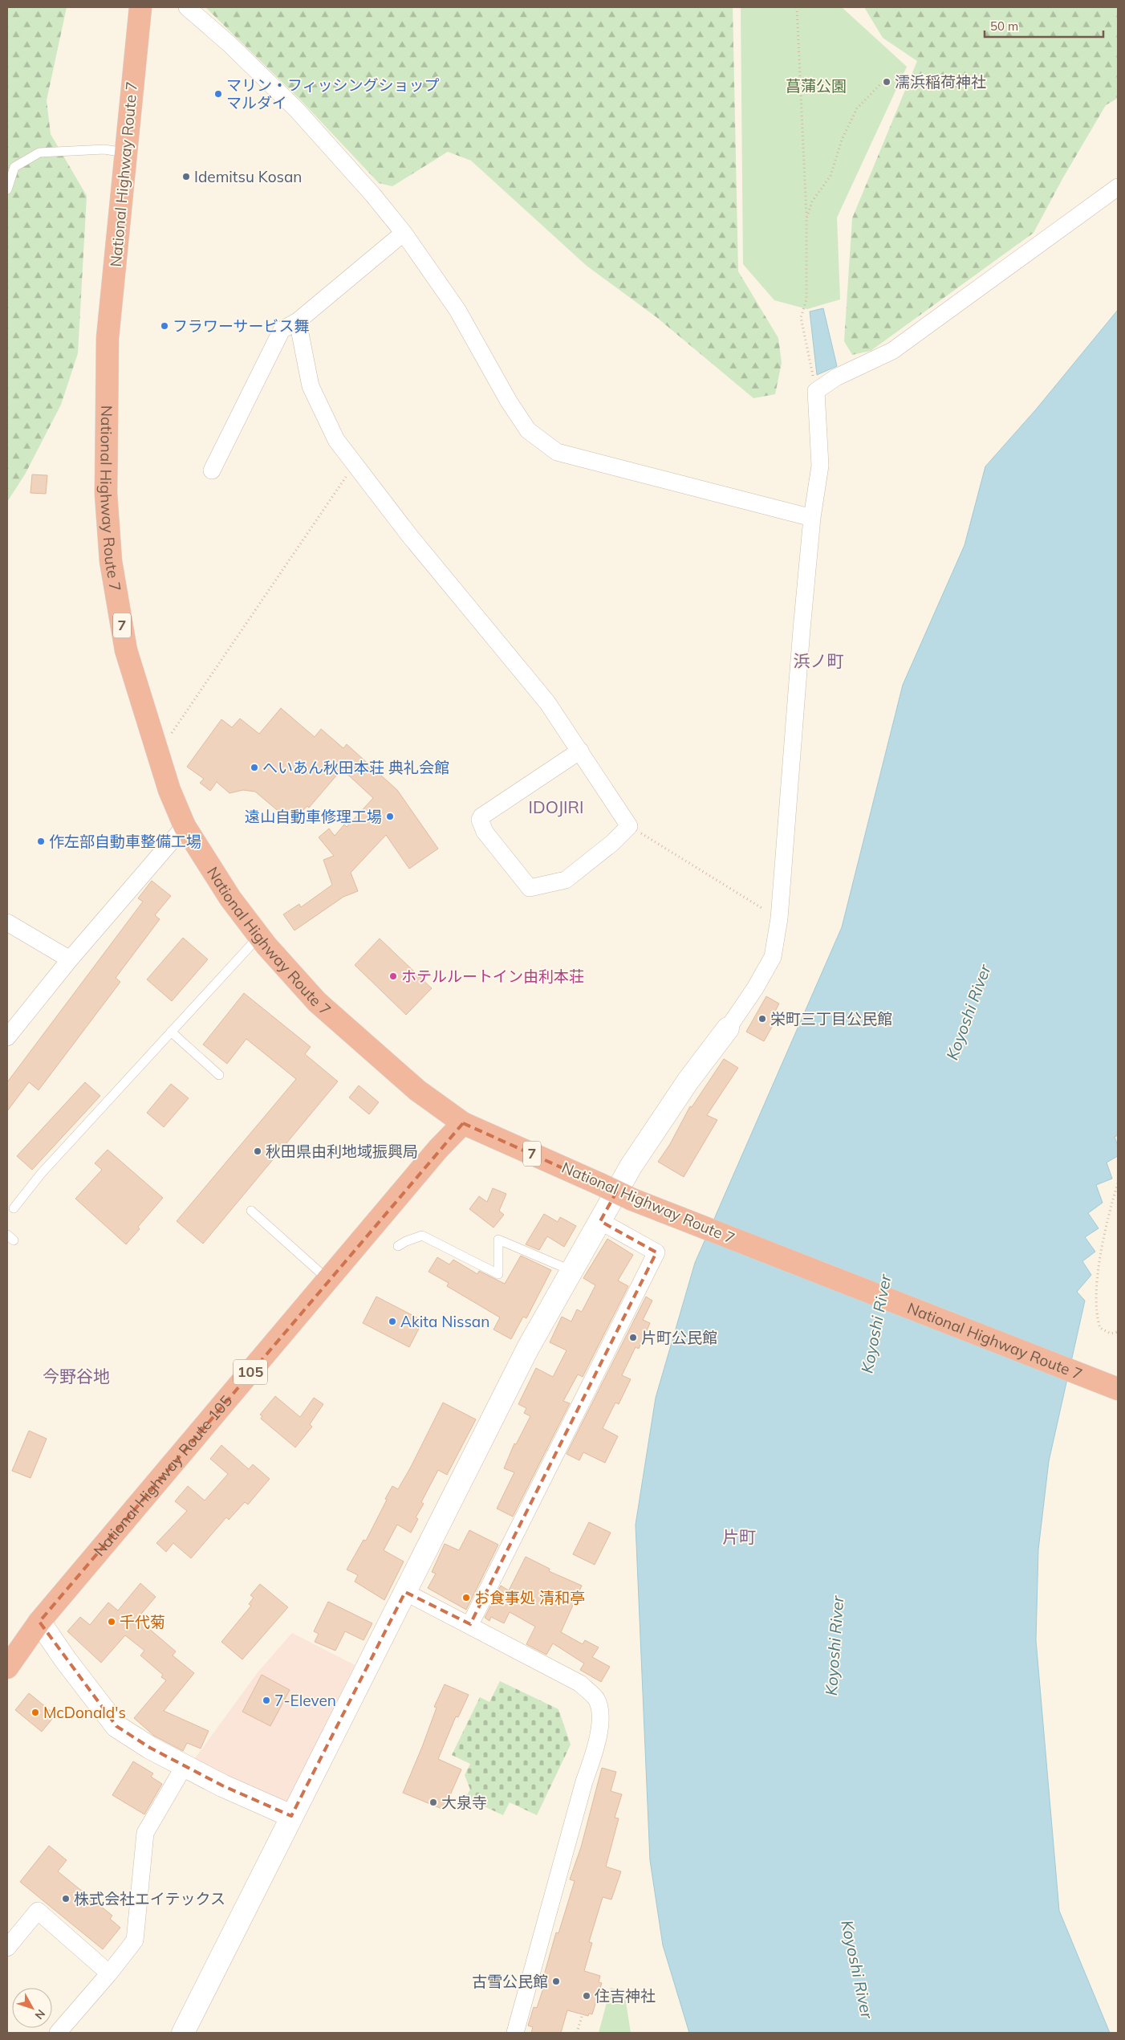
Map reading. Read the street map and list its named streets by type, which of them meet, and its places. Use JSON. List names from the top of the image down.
{
  "streets": {
    "highway": [
      "National Highway Route 7",
      "7",
      "105",
      "National Highway Route 105"
    ]
  },
  "crossings": [
    ["National Highway Route 7", "National Highway Route 105"]
  ],
  "districts": [
    "浜ノ町",
    "IDOJIRI",
    "今野谷地",
    "片町"
  ],
  "water": ["Koyoshi River"],
  "parks": ["菖蒲公園"],
  "places": [
    "濡浜稲荷神社",
    "マリン・フィッシングショップ マルダイ",
    "Idemitsu Kosan",
    "フラワーサービス舞",
    "へいあん秋田本荘 典礼会館",
    "遠山自動車修理工場",
    "作左部自動車整備工場",
    "ホテルルートイン由利本荘",
    "栄町三丁目公民館",
    "秋田県由利地域振興局",
    "Akita Nissan",
    "片町公民館",
    "お食事処 清和亭",
    "千代菊",
    "7-Eleven",
    "McDonald's",
    "大泉寺",
    "株式会社エイテックス",
    "古雪公民館",
    "住吉神社"
  ],
  "scale_bar": "50 m",
  "north": "bottom right"
}
